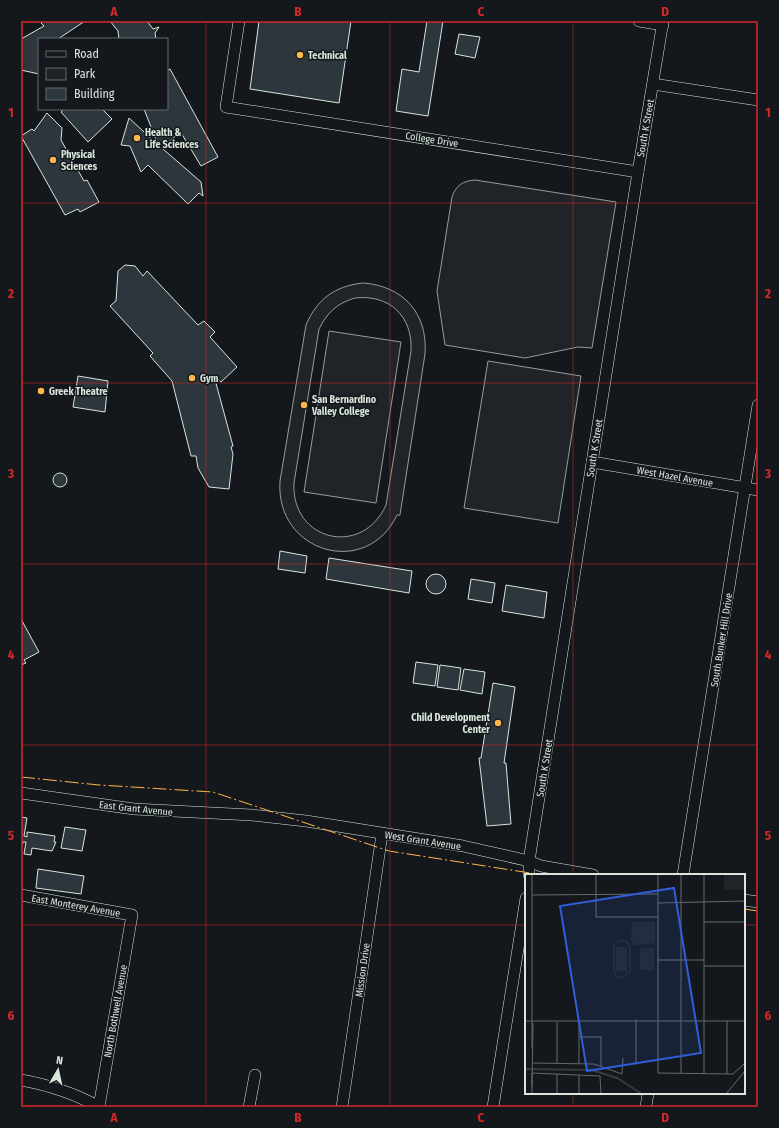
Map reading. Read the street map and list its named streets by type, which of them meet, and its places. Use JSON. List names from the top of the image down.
{
  "streets": {
    "street": [
      "South K Street",
      "College Drive",
      "West Hazel Avenue",
      "South Bunker Hill Drive",
      "East Grant Avenue",
      "West Grant Avenue",
      "East Monterey Avenue",
      "Mission Drive",
      "North Bothwell Avenue"
    ]
  },
  "crossings": [
    ["South K Street", "College Drive"],
    ["South K Street", "West Hazel Avenue"],
    ["South K Street", "West Grant Avenue"],
    ["West Hazel Avenue", "South Bunker Hill Drive"],
    ["East Grant Avenue", "West Grant Avenue"],
    ["West Grant Avenue", "Mission Drive"],
    ["East Monterey Avenue", "North Bothwell Avenue"]
  ],
  "places": [
    "Technical",
    "Health & Life Sciences",
    "Physical Sciences",
    "Gym",
    "Greek Theatre",
    "San Bernardino Valley College",
    "Child Development Center"
  ],
  "legend": ["Road", "Park", "Building"],
  "north": "top",
  "grid": {
    "columns": [
      "A",
      "B",
      "C",
      "D"
    ],
    "rows": [
      "1",
      "2",
      "3",
      "4",
      "5",
      "6"
    ]
  }
}
